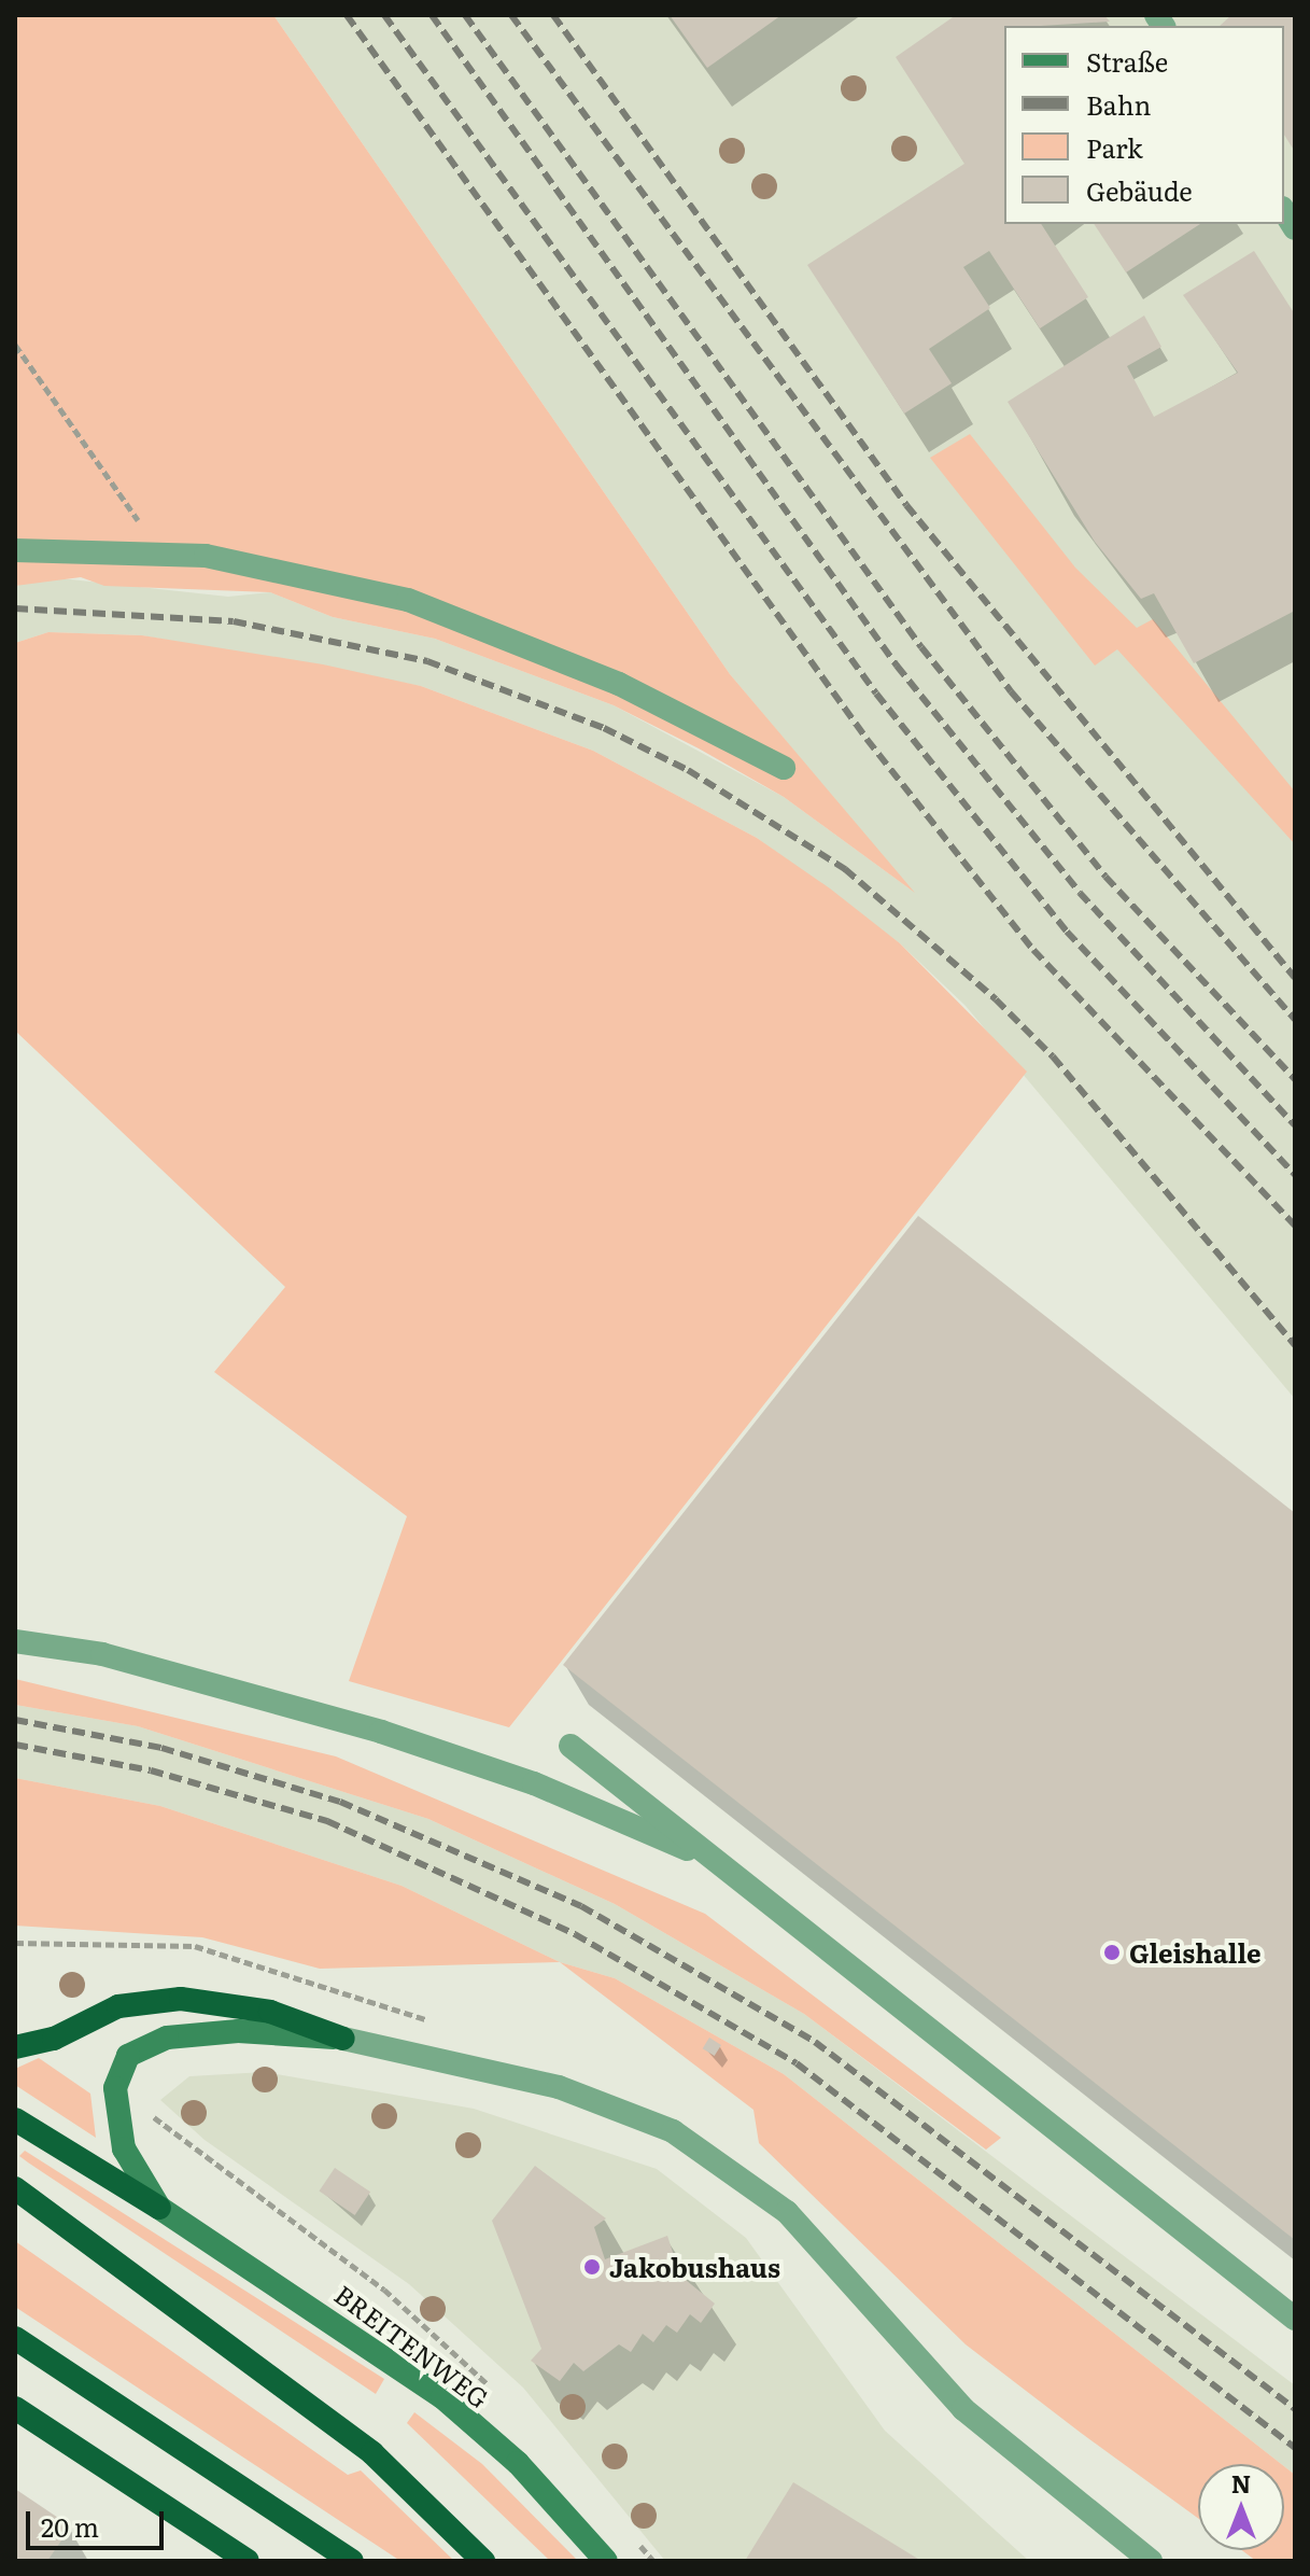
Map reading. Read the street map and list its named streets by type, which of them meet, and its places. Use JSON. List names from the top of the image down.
{
  "streets": {
    "main road": ["BREITENWEG"]
  },
  "places": ["Gleishalle", "Jakobushaus"],
  "legend": [
    "Straße",
    "Bahn",
    "Park",
    "Gebäude"
  ],
  "scale_bar": "20 m",
  "north": "top"
}
